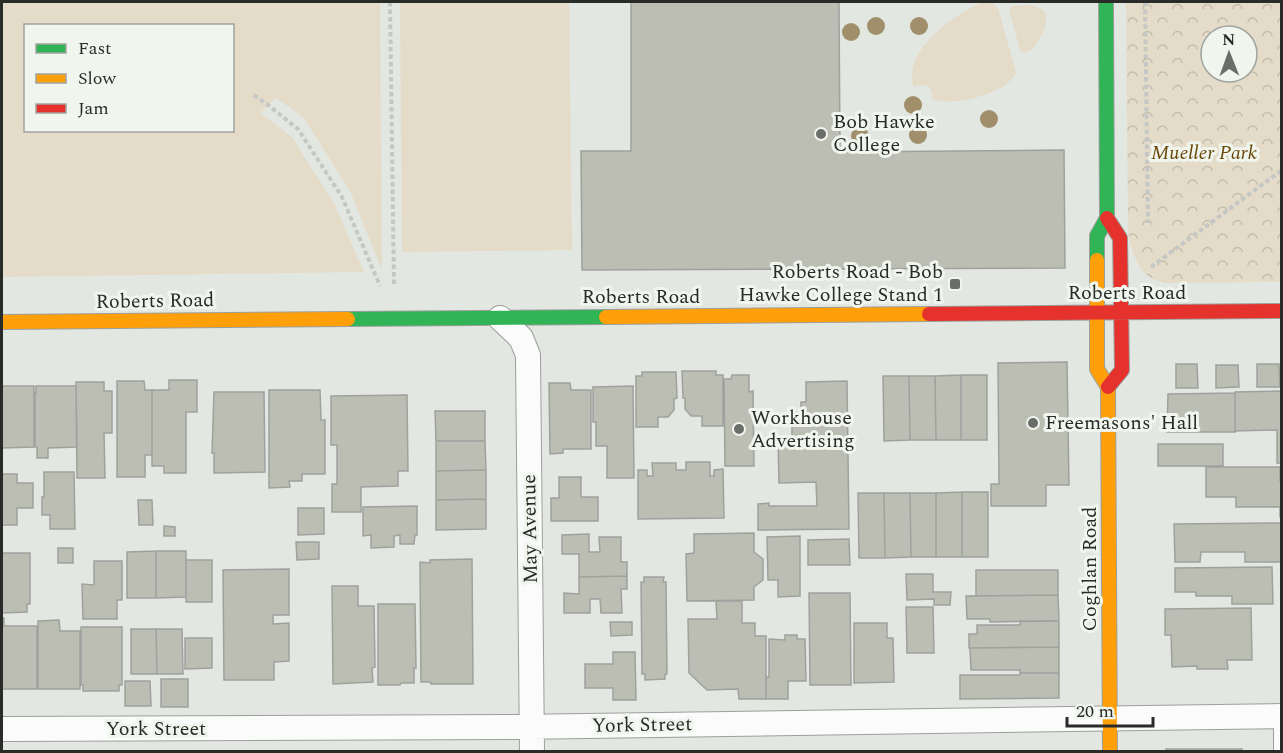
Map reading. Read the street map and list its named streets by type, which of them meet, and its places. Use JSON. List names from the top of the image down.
{
  "streets": {
    "main road": ["Roberts Road", "Coghlan Road"],
    "street": ["May Avenue", "York Street"]
  },
  "crossings": [
    ["Roberts Road", "May Avenue"],
    ["Roberts Road", "Coghlan Road"],
    ["May Avenue", "York Street"],
    ["Coghlan Road", "York Street"]
  ],
  "parks": ["Mueller Park"],
  "places": {
    "other": ["Bob Hawke College", "Freemasons' Hall", "Workhouse Advertising"],
    "transit": ["Roberts Road - Bob Hawke College Stand 1"]
  },
  "legend": ["Fast", "Slow", "Jam"],
  "scale_bar": "20 m",
  "north": "top"
}
